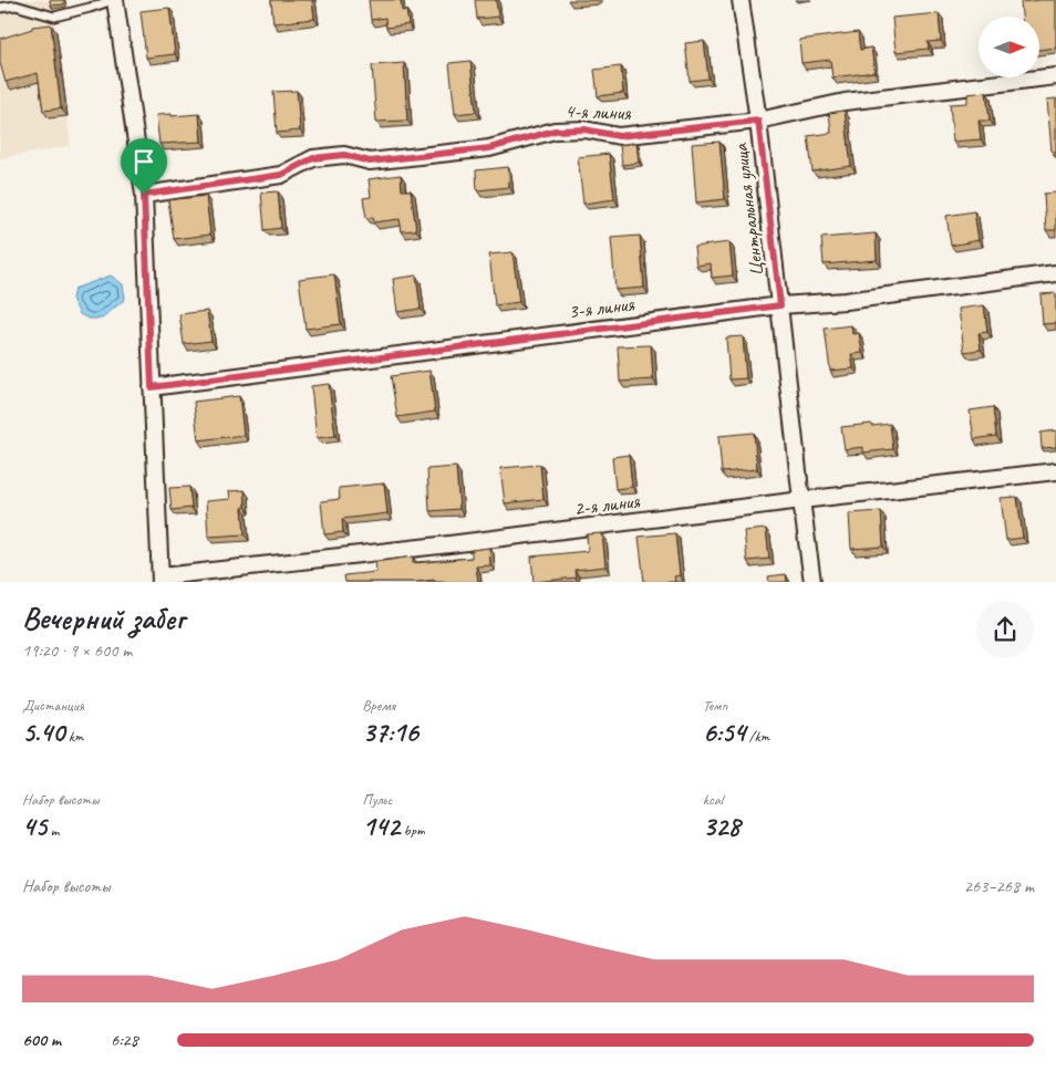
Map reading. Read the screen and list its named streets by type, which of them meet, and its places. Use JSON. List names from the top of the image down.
{
  "streets": {
    "street": [
      "4-я линия",
      "Центральная улица",
      "3-я линия",
      "2-я линия"
    ]
  },
  "crossings": [
    ["4-я линия", "Центральная улица"],
    ["Центральная улица", "3-я линия"],
    ["Центральная улица", "2-я линия"]
  ],
  "north": "right",
  "page": {
    "heading": ["Вечерний забег", "19:20 · 9 × 600 m"],
    "stats": [
      ["Дистанция", "5.40 km"],
      ["Время", "37:16"],
      ["Темп", "6:54 /km"],
      ["Набор высоты", "45 m"],
      ["Пульс", "142 bpm"],
      ["kcal", "328"]
    ],
    "chart": ["Набор высоты", "263–268 m"],
    "list": [
      {
        "name": "600 m",
        "note": "6:28"
      }
    ]
  }
}
